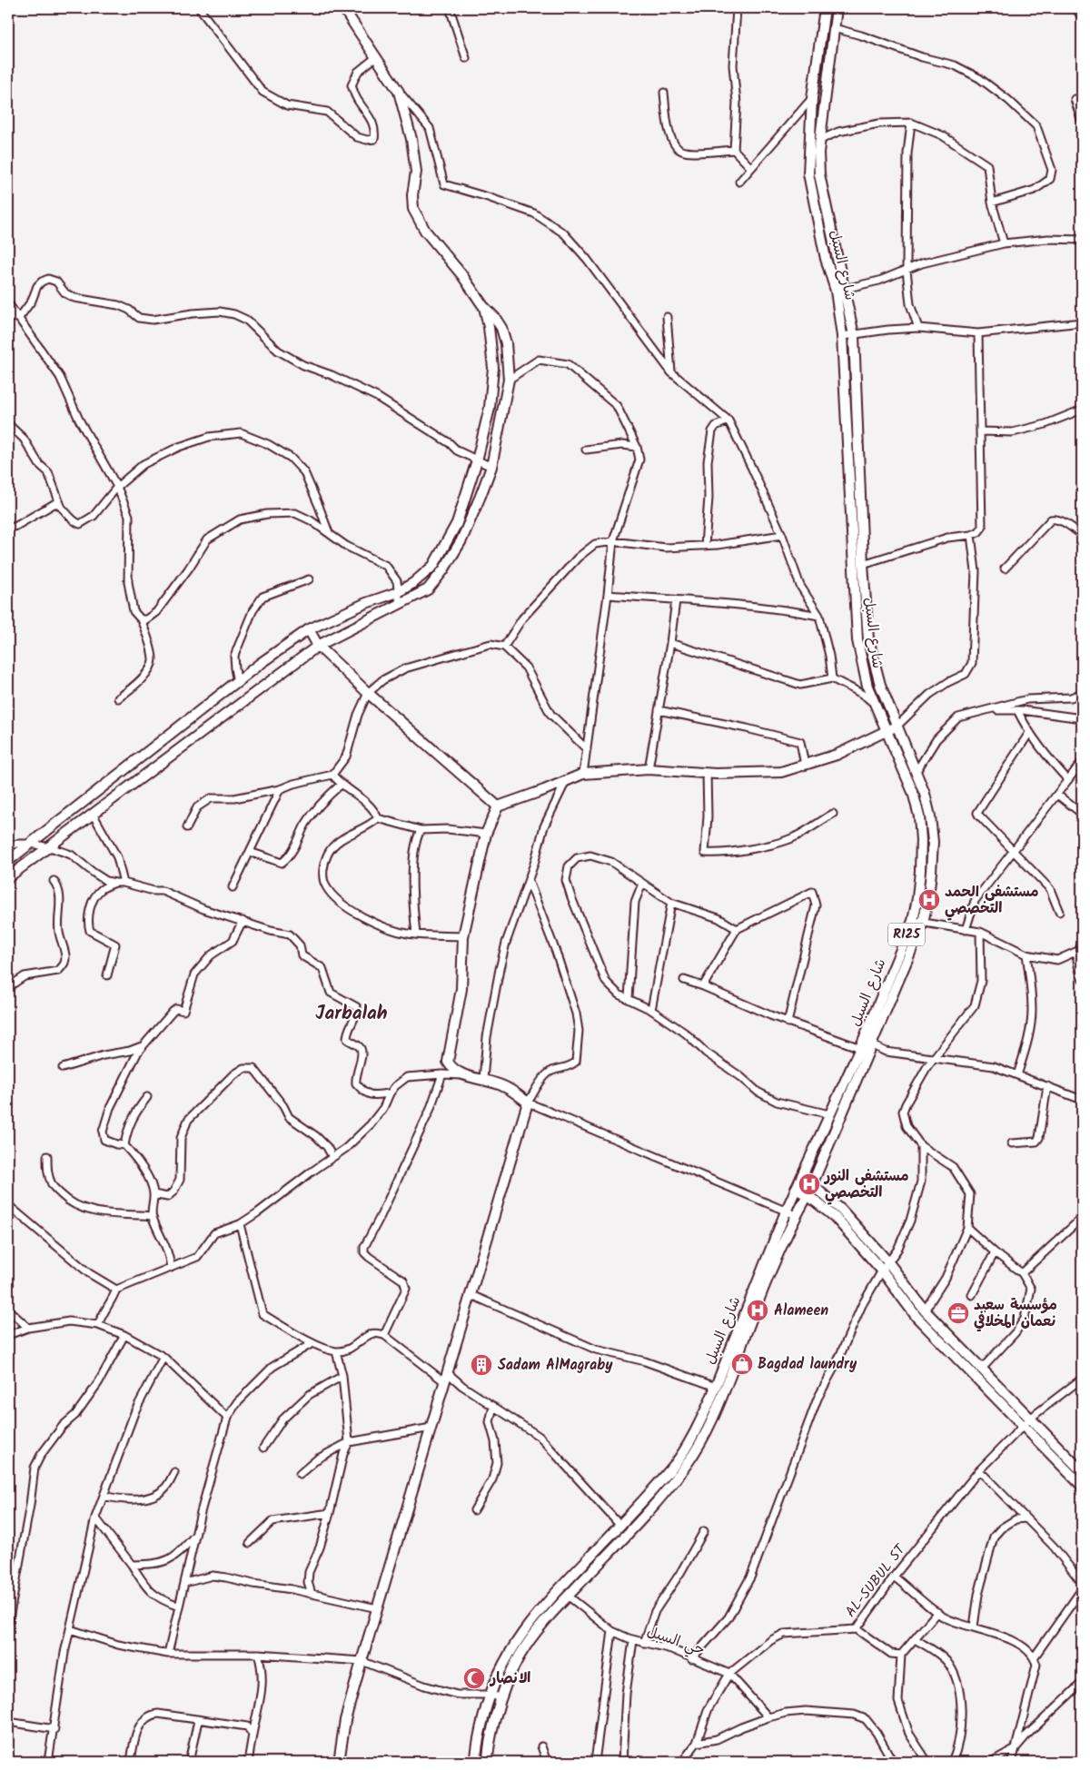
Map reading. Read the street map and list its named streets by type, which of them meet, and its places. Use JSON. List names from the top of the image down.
{
  "streets": {
    "main road": ["شارع السبل", "R125"],
    "street": ["AL-SUBUL ST", "حي السبل"]
  },
  "crossings": [
    ["شارع السبل", "حي السبل"],
    ["AL-SUBUL ST", "حي السبل"]
  ],
  "districts": ["Jarbalah"],
  "places": {
    "hospital": ["مستشفى الحمد التخصصي", "مستشفى النور التخصصي", "Alameen"],
    "office": ["مؤسسة سعيد نعمان المخلافي"],
    "shop": ["Bagdad laundry"],
    "building": ["Sadam AlMagraby"],
    "mosque": ["الانصار"]
  }
}
